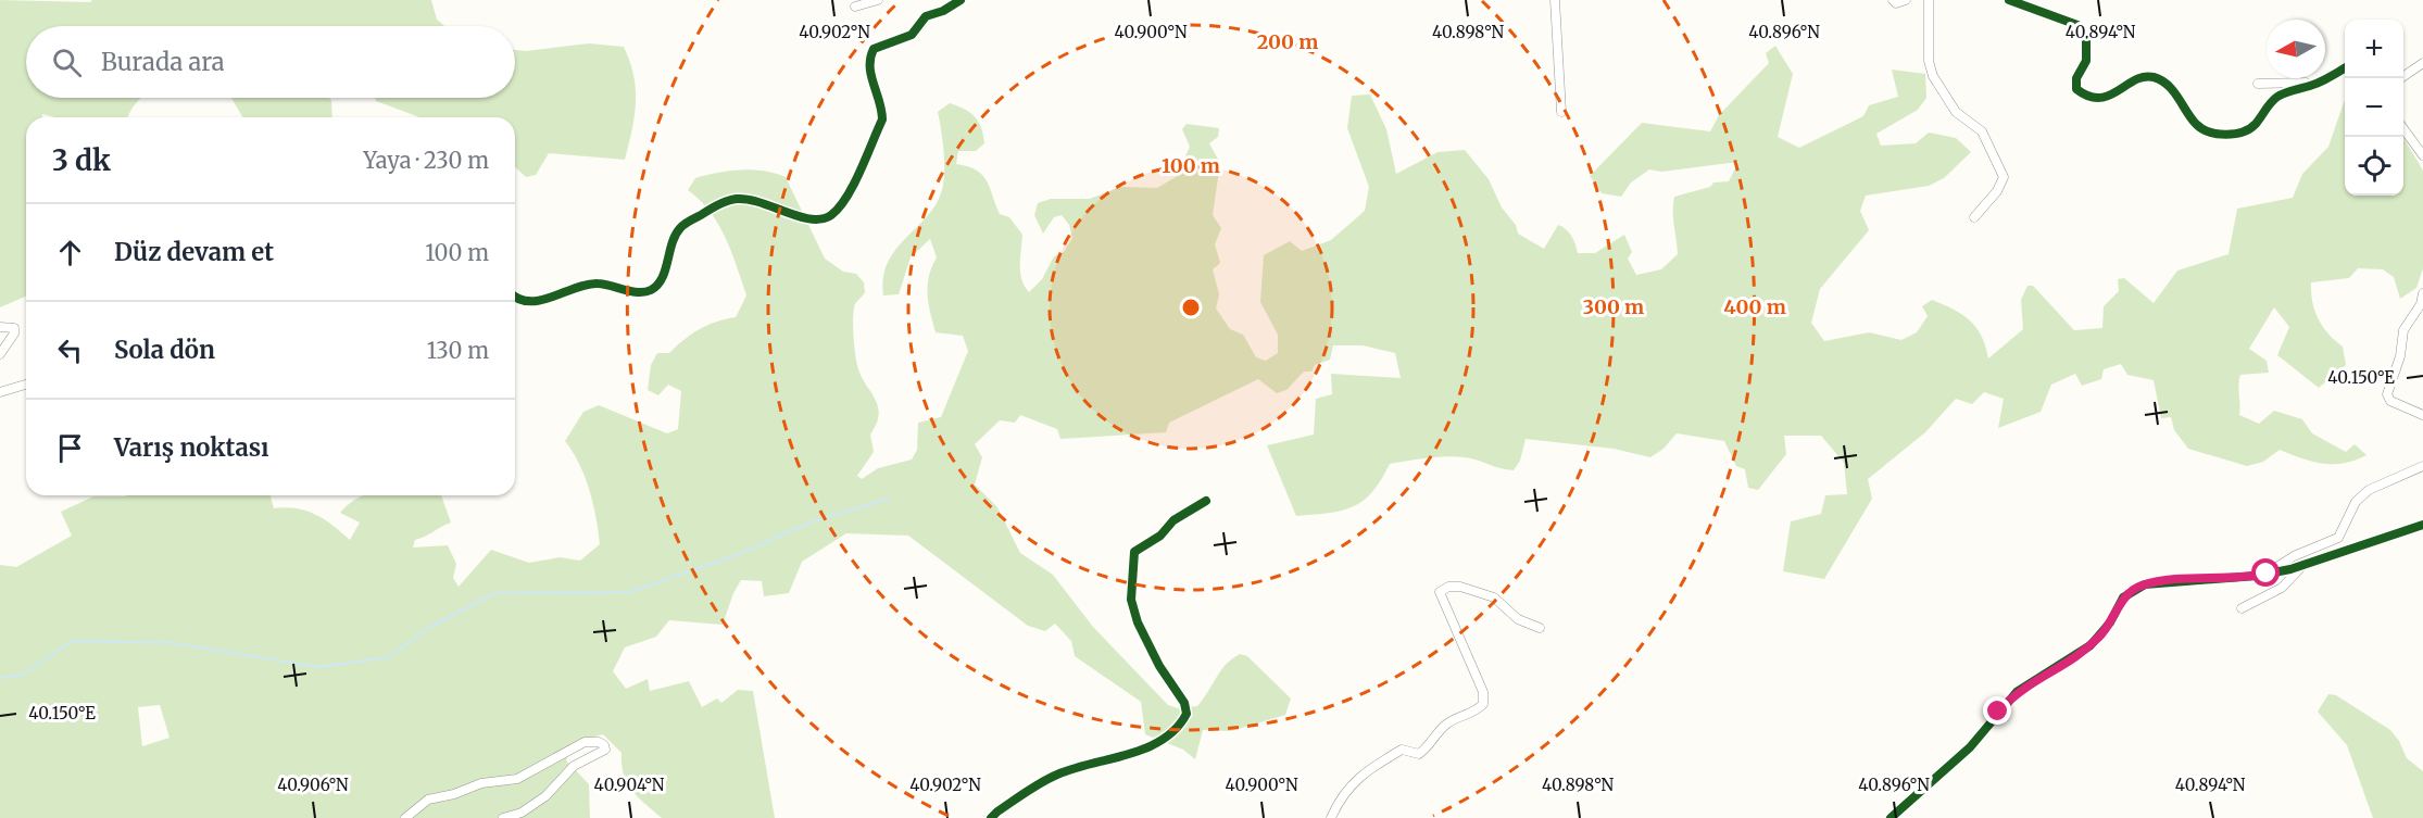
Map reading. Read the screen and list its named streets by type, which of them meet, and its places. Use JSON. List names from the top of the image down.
{
  "north": "left",
  "page": {
    "map_buttons": ["+", "−"],
    "search": "Burada ara",
    "heading": ["3 dk", "Yaya · 230 m"],
    "list": [
      ["Düz devam et", "100 m"],
      ["Sola dön", "130 m"],
      "Varış noktası"
    ]
  },
  "coordinates": [
    "40.902°N",
    "40.900°N",
    "40.898°N",
    "40.896°N",
    "40.894°N",
    "40.150°E",
    "40.906°N",
    "40.904°N"
  ],
  "rings": [
    "200 m",
    "100 m",
    "300 m",
    "400 m"
  ]
}
